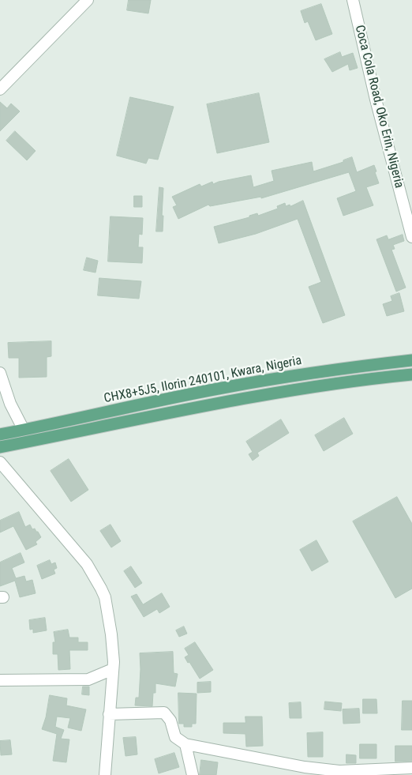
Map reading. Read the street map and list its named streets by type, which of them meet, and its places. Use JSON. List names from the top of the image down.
{
  "streets": {
    "main road": ["CHX8+5J5, Ilorin 240101, Kwara, Nigeria"],
    "street": ["Coca Cola Road, Oko Erin, Nigeria"]
  }
}
